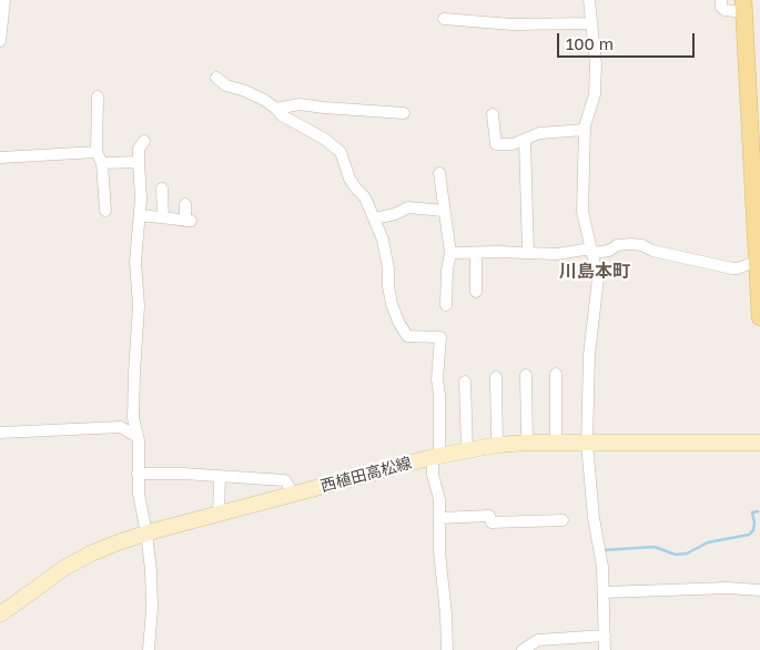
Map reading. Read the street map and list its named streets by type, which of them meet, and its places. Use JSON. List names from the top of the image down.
{
  "streets": {
    "main road": ["西植田高松線"]
  },
  "districts": ["川島本町"],
  "scale_bar": "100 m"
}
